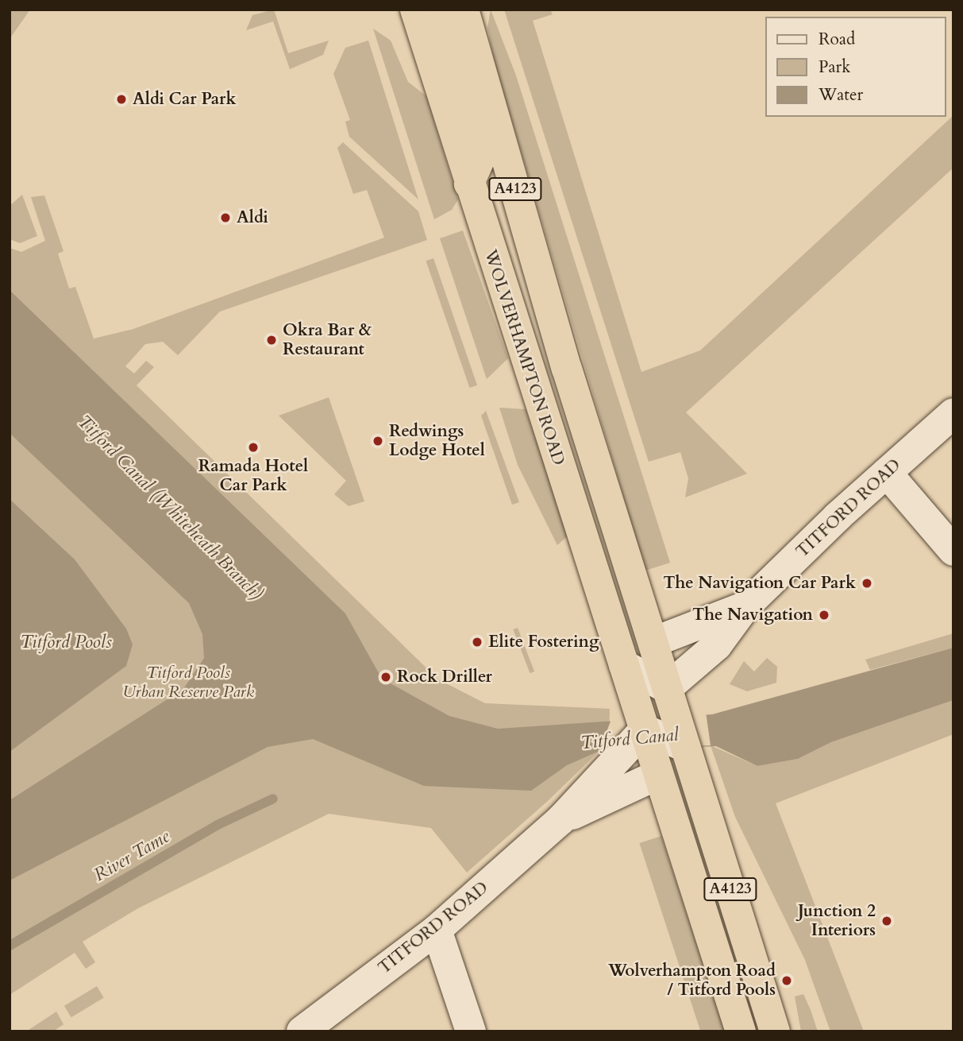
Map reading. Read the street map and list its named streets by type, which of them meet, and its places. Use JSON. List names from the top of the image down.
{
  "streets": {
    "highway": ["A4123", "WOLVERHAMPTON ROAD"],
    "street": ["TITFORD ROAD"]
  },
  "crossings": [
    ["A4123", "TITFORD ROAD"],
    ["WOLVERHAMPTON ROAD", "TITFORD ROAD"]
  ],
  "water": [
    "Titford Canal (Whiteheath Branch)",
    "Titford Pools",
    "Titford Canal",
    "River Tame"
  ],
  "parks": ["Titford Pools Urban Reserve Park"],
  "places": [
    "Aldi Car Park",
    "Aldi",
    "Okra Bar & Restaurant",
    "Redwings Lodge Hotel",
    "Ramada Hotel Car Park",
    "The Navigation Car Park",
    "The Navigation",
    "Elite Fostering",
    "Rock Driller",
    "Junction 2 Interiors",
    "Wolverhampton Road / Titford Pools"
  ],
  "legend": ["Road", "Park", "Water"]
}
